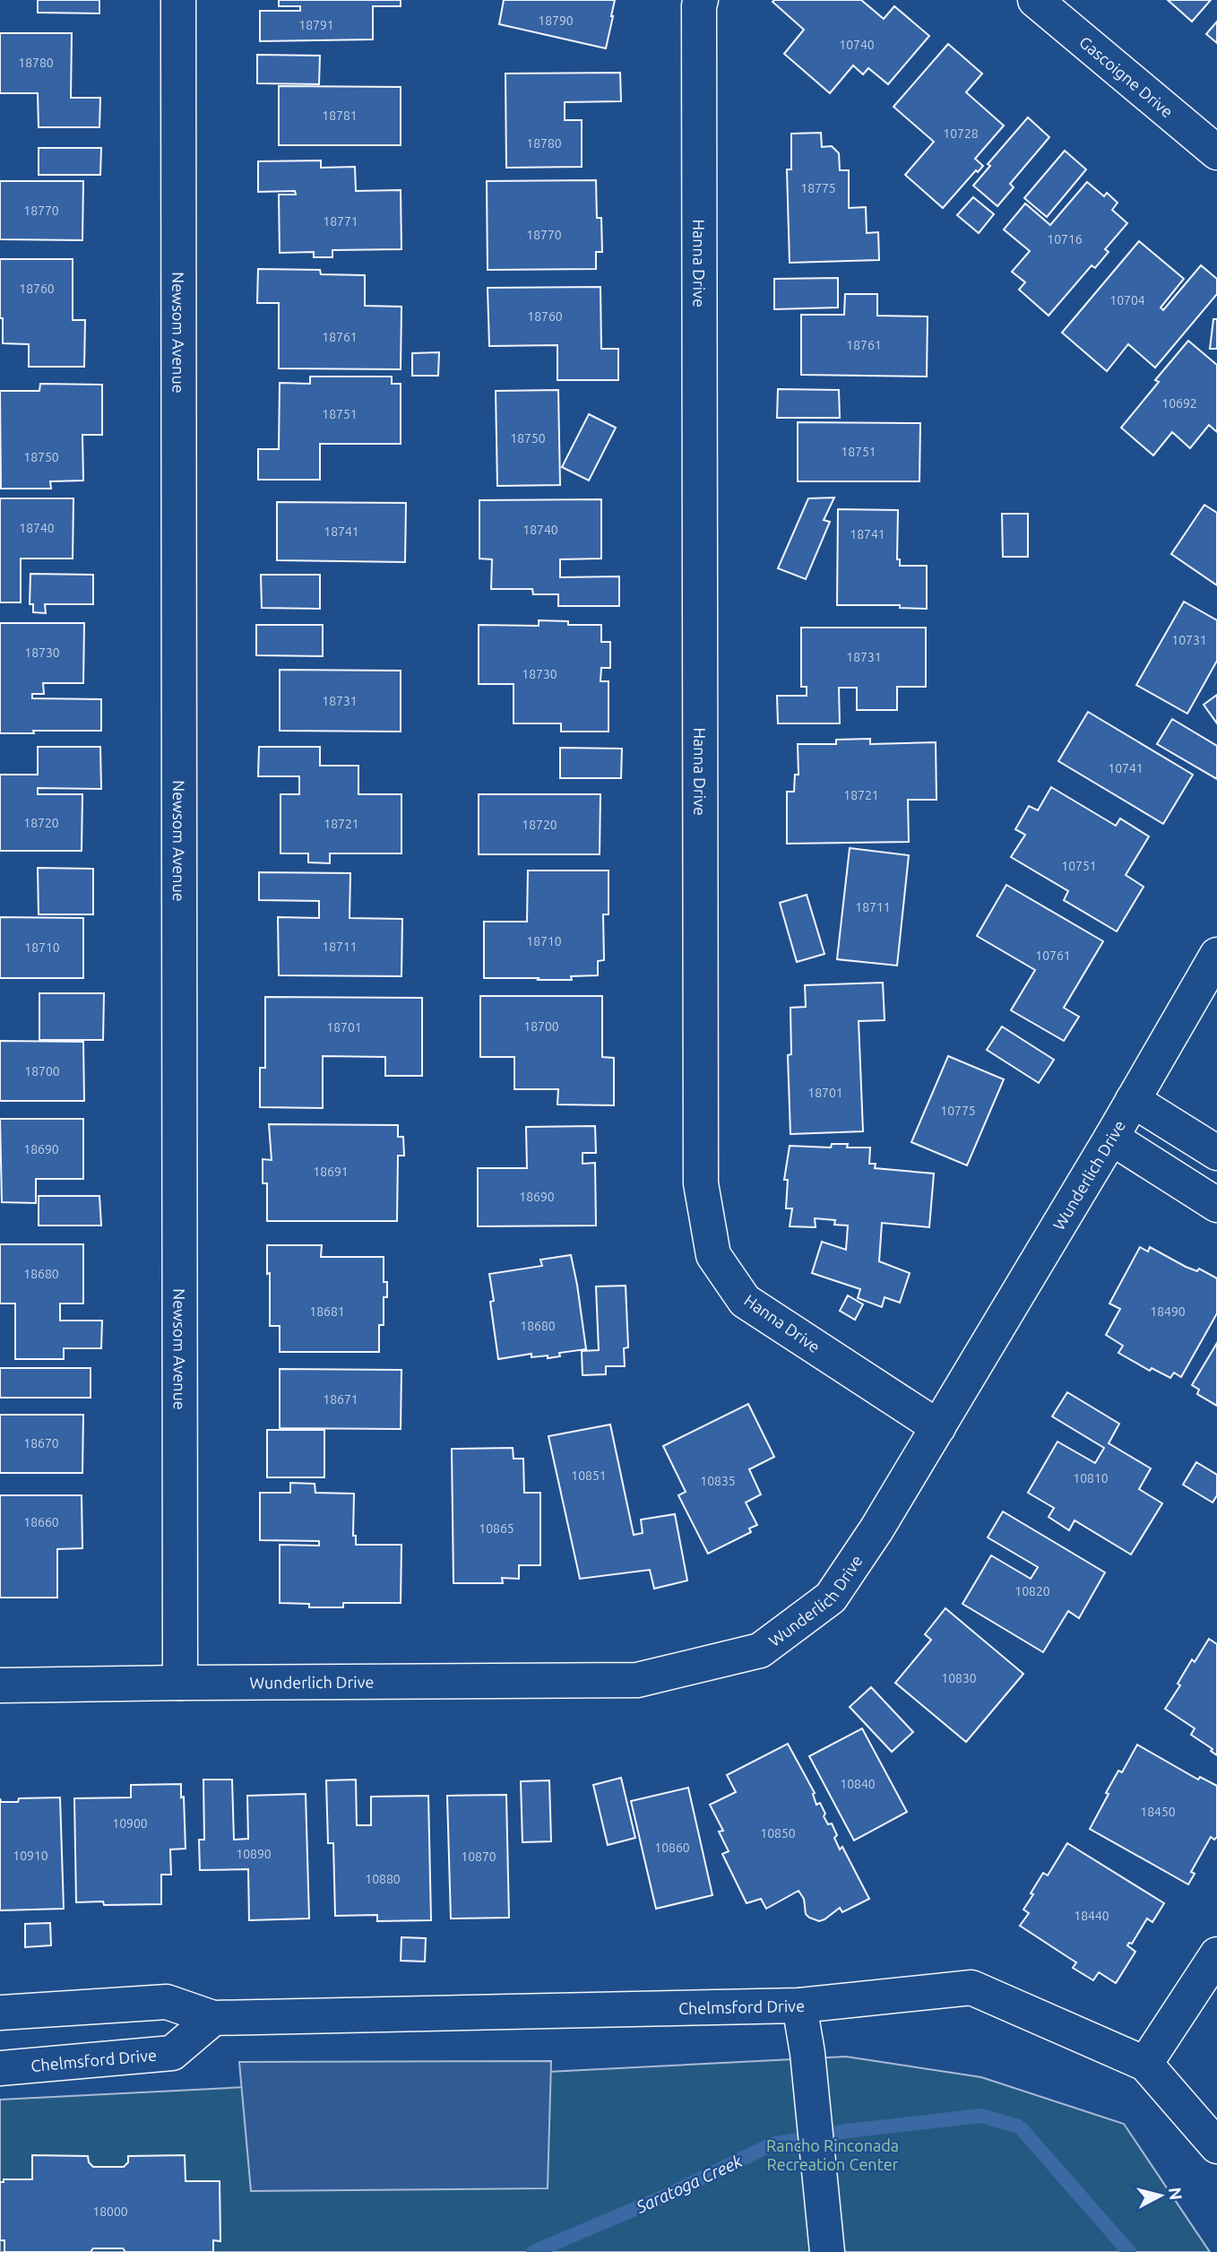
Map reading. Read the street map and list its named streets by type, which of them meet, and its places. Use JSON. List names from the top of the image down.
{
  "streets": {
    "street": [
      "Gascoigne Drive",
      "Hanna Drive",
      "Newsom Avenue",
      "Wunderlich Drive",
      "Chelmsford Drive"
    ]
  },
  "crossings": [
    ["Hanna Drive", "Wunderlich Drive"],
    ["Newsom Avenue", "Wunderlich Drive"]
  ],
  "water": ["Saratoga Creek"],
  "parks": ["Rancho Rinconada Recreation Center"],
  "house_numbers": [
    "18790",
    "18791",
    "10740",
    "18780",
    "18781",
    "10728",
    "18780",
    "18775",
    "18770",
    "18771",
    "18770",
    "10716",
    "18760",
    "10704",
    "18760",
    "18761",
    "18761",
    "10692",
    "18751",
    "18750",
    "18751",
    "18750",
    "18740",
    "18740",
    "18741",
    "18741",
    "10731",
    "18730",
    "18731",
    "18730",
    "18731",
    "10741",
    "18721",
    "18720",
    "18721",
    "18720",
    "10751",
    "18711",
    "18710",
    "18711",
    "18710",
    "10761",
    "18700",
    "18701",
    "18700",
    "18701",
    "10775",
    "18690",
    "18691",
    "18690",
    "18680",
    "18681",
    "18490",
    "18680",
    "18671",
    "18670",
    "10851",
    "10810",
    "10835",
    "18660",
    "10865",
    "10820",
    "10830",
    "10840",
    "18450",
    "10900",
    "10850",
    "10860",
    "10890",
    "10910",
    "10870",
    "10880",
    "18440",
    "18000"
  ],
  "north": "right"
}
